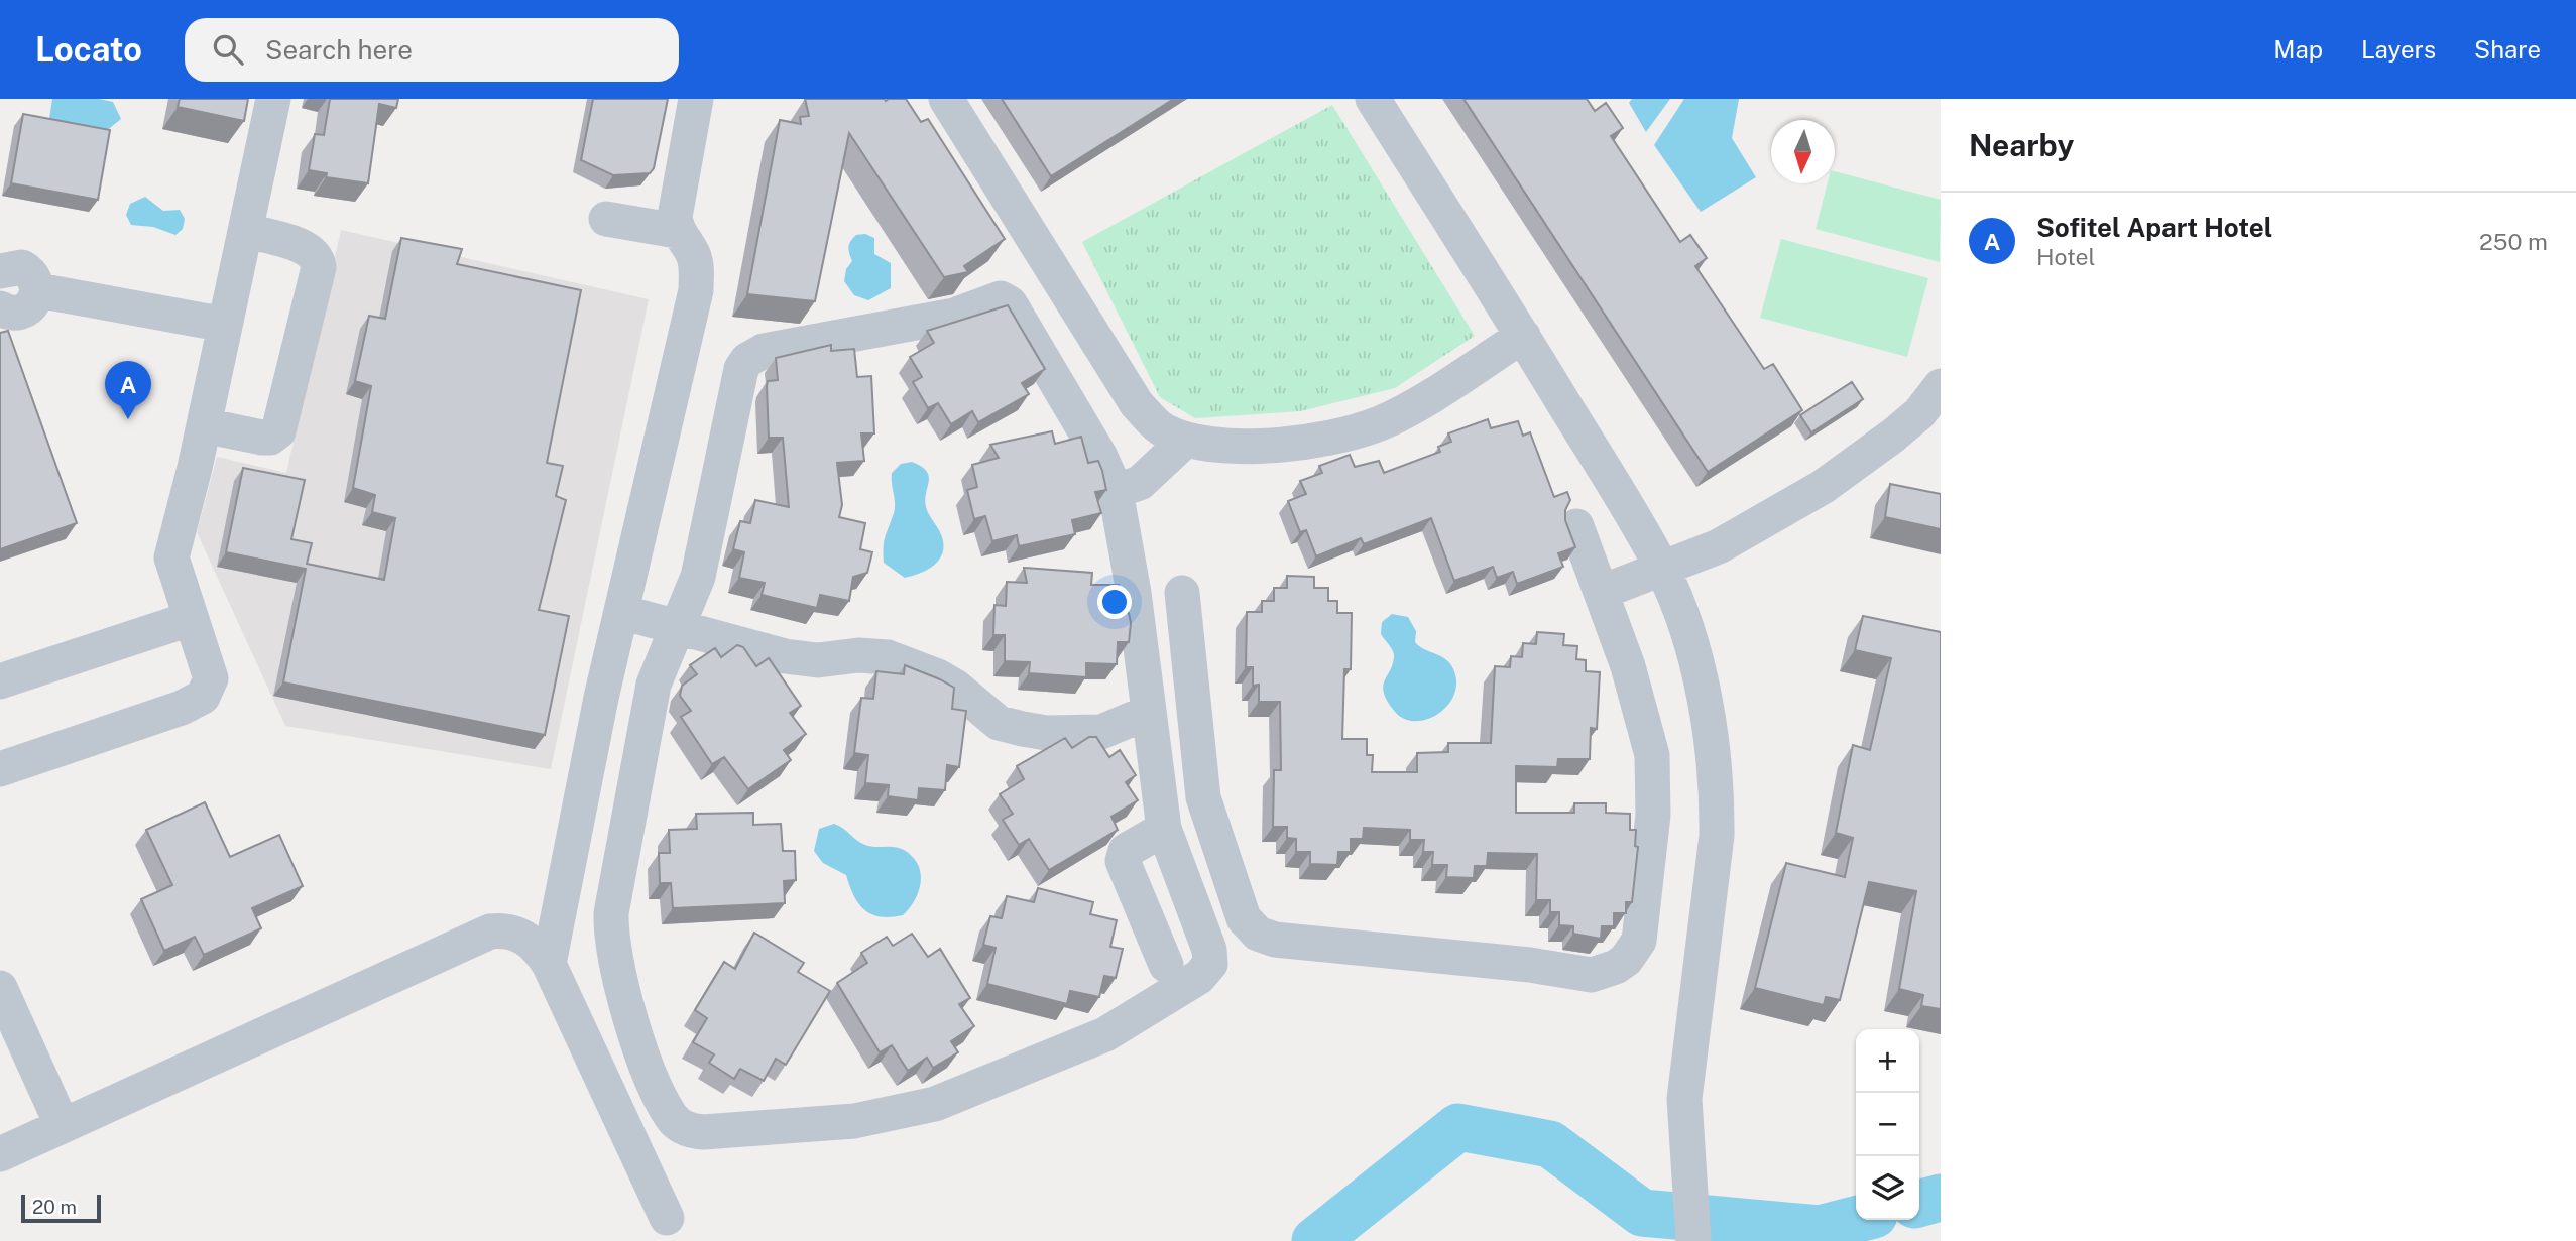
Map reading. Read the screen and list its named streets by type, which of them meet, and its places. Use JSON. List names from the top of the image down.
{
  "scale_bar": "20 m",
  "north": "bottom",
  "page": {
    "header": "Locato",
    "search": "Search here",
    "nav": ["Map", "Layers", "Share"],
    "heading": "Nearby",
    "list": [
      {
        "mark": "A",
        "name": "Sofitel Apart Hotel",
        "note": "Hotel",
        "value": "250 m"
      }
    ],
    "pins": "A",
    "map_buttons": ["+", "−"],
    "scale": "20 m"
  }
}
